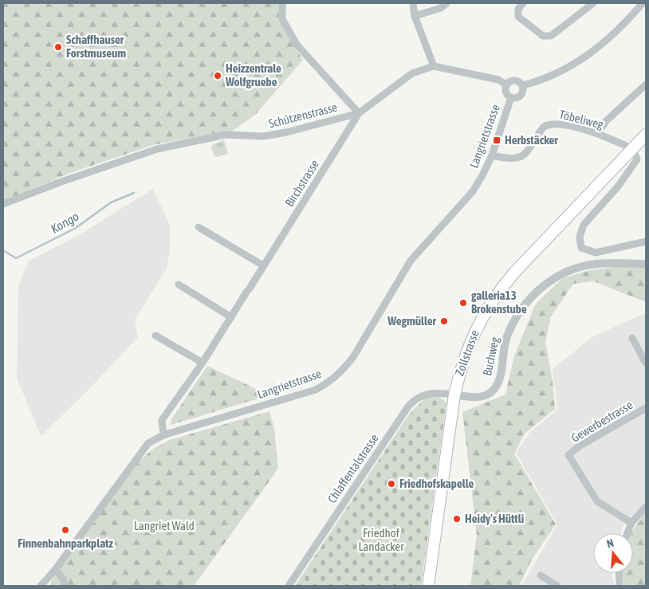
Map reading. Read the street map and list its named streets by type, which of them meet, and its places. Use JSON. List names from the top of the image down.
{
  "streets": {
    "main road": ["Zollstrasse"],
    "street": [
      "Schützenstrasse",
      "Töbeliweg",
      "Langrietstrasse",
      "Birchstrasse",
      "Buchweg",
      "Gewerbestrasse",
      "Chlaffentalstrasse"
    ]
  },
  "crossings": [
    ["Schützenstrasse", "Birchstrasse"],
    ["Töbeliweg", "Langrietstrasse"],
    ["Töbeliweg", "Zollstrasse"],
    ["Langrietstrasse", "Birchstrasse"],
    ["Zollstrasse", "Buchweg"],
    ["Zollstrasse", "Chlaffentalstrasse"],
    ["Buchweg", "Chlaffentalstrasse"]
  ],
  "water": ["Kongo"],
  "parks": ["Langriet Wald", "Friedhof Landacker"],
  "places": {
    "other": [
      "Schaffhauser Forstmuseum",
      "Heizzentrale Wolfgruebe",
      "galleria13 Brokenstube",
      "Wegmüller",
      "Friedhofskapelle",
      "Heidy's Hüttli",
      "Finnenbahnparkplatz"
    ],
    "transit": ["Herbstäcker"]
  },
  "north": "top"
}
